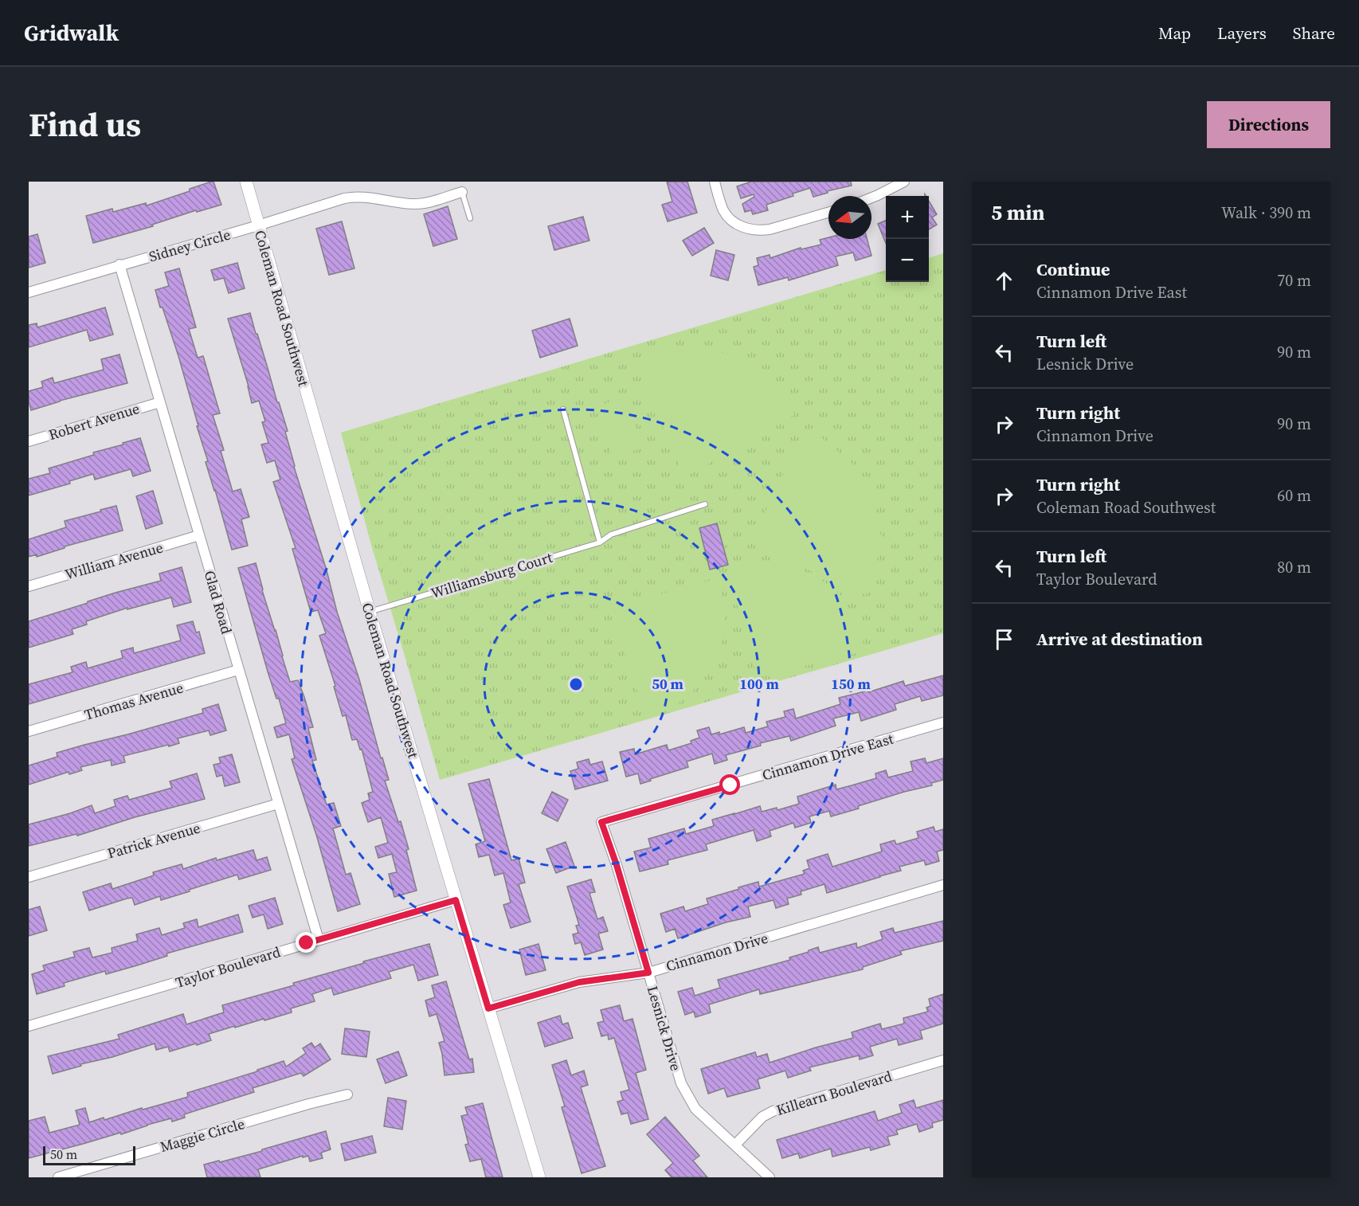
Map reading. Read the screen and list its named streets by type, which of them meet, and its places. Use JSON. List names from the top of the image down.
{
  "streets": {
    "street": [
      "Sidney Circle",
      "Coleman Road Southwest",
      "Robert Avenue",
      "William Avenue",
      "Glad Road",
      "Thomas Avenue",
      "Cinnamon Drive East",
      "Patrick Avenue",
      "Cinnamon Drive",
      "Taylor Boulevard",
      "Lesnick Drive",
      "Killearn Boulevard",
      "Maggie Circle"
    ],
    "lane": ["Williamsburg Court"]
  },
  "crossings": [
    ["Sidney Circle", "Coleman Road Southwest"],
    ["Sidney Circle", "Glad Road"],
    ["Coleman Road Southwest", "Williamsburg Court"],
    ["Coleman Road Southwest", "Cinnamon Drive"],
    ["Coleman Road Southwest", "Taylor Boulevard"],
    ["Robert Avenue", "Glad Road"],
    ["William Avenue", "Glad Road"],
    ["Glad Road", "Thomas Avenue"],
    ["Glad Road", "Patrick Avenue"],
    ["Glad Road", "Taylor Boulevard"],
    ["Cinnamon Drive East", "Lesnick Drive"],
    ["Cinnamon Drive", "Lesnick Drive"],
    ["Lesnick Drive", "Killearn Boulevard"]
  ],
  "scale_bar": "50 m",
  "north": "left",
  "page": {
    "header": "Gridwalk",
    "nav": ["Map", "Layers", "Share"],
    "title": "Find us",
    "buttons": "Directions",
    "heading": ["5 min", "Walk · 390 m"],
    "map_buttons": ["+", "−"],
    "list": [
      ["Continue", "Cinnamon Drive East", "70 m"],
      ["Turn left", "Lesnick Drive", "90 m"],
      ["Turn right", "Cinnamon Drive", "90 m"],
      ["Turn right", "Coleman Road Southwest", "60 m"],
      ["Turn left", "Taylor Boulevard", "80 m"],
      "Arrive at destination"
    ],
    "scale": "50 m"
  },
  "rings": ["50 m", "100 m", "150 m"]
}
